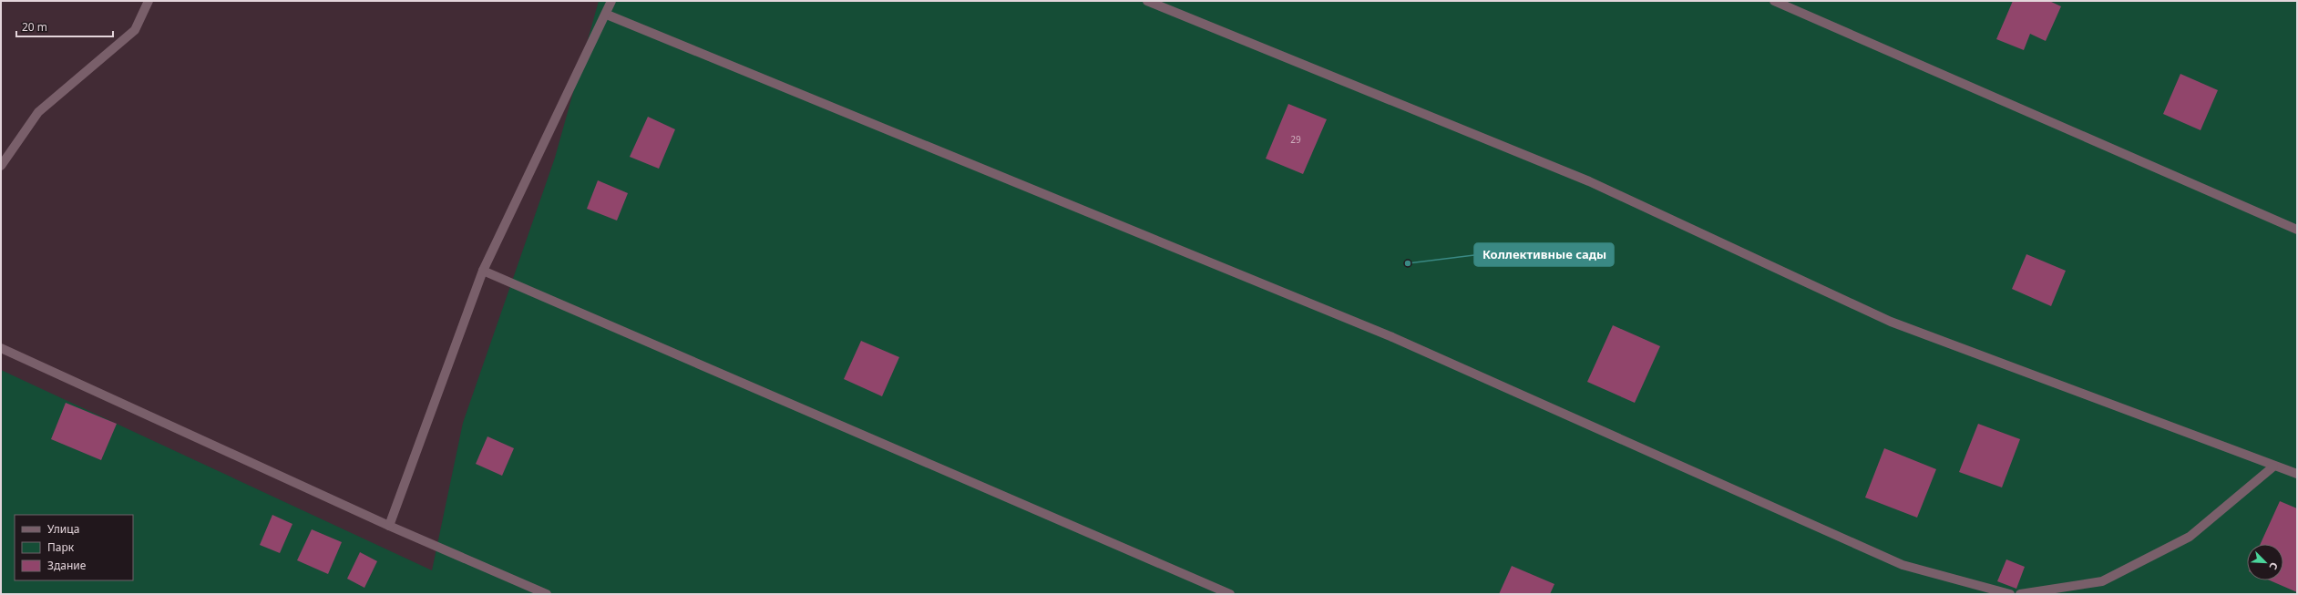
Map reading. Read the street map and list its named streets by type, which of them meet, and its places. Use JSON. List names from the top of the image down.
{
  "places": ["Коллективные сады"],
  "house_numbers": ["29"],
  "legend": ["Улица", "Парк", "Здание"],
  "scale_bar": "20 m",
  "north": "bottom right"
}
